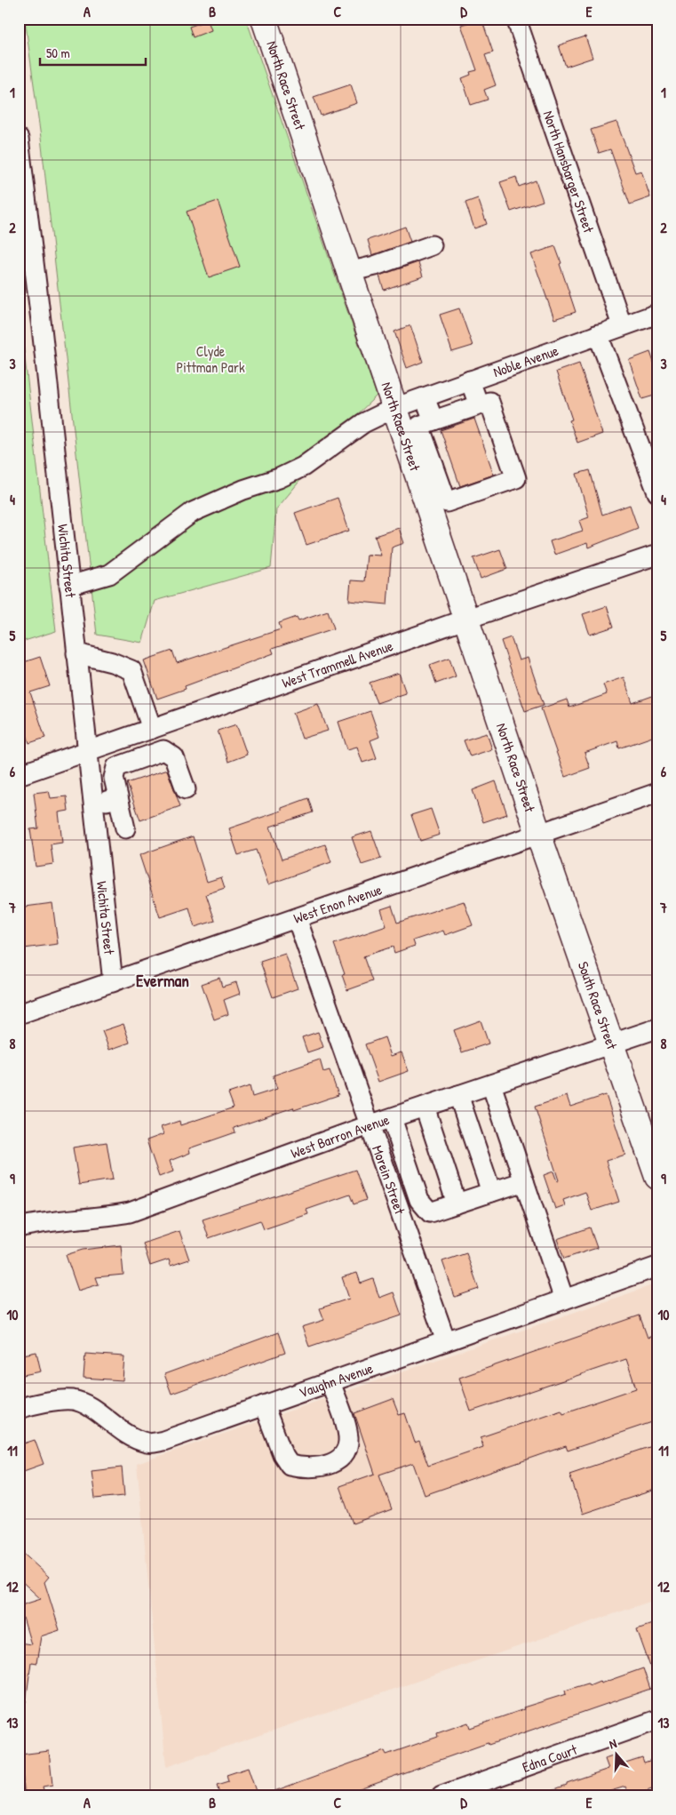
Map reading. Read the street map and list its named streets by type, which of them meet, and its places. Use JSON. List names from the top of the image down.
{
  "streets": {
    "main road": ["North Race Street", "South Race Street"],
    "street": [
      "North Hansbarger Street",
      "Noble Avenue",
      "Wichita Street",
      "West Trammell Avenue",
      "West Enon Avenue",
      "West Barron Avenue",
      "Morein Street",
      "Vaughn Avenue",
      "Edna Court"
    ]
  },
  "crossings": [
    ["North Race Street", "Noble Avenue"],
    ["North Race Street", "West Trammell Avenue"],
    ["North Race Street", "West Enon Avenue"],
    ["North Race Street", "South Race Street"],
    ["North Hansbarger Street", "Noble Avenue"],
    ["Noble Avenue", "Wichita Street"],
    ["Wichita Street", "West Trammell Avenue"],
    ["Wichita Street", "West Enon Avenue"],
    ["West Enon Avenue", "South Race Street"],
    ["West Enon Avenue", "Morein Street"],
    ["South Race Street", "West Barron Avenue"],
    ["West Barron Avenue", "Morein Street"],
    ["Morein Street", "Vaughn Avenue"]
  ],
  "districts": ["Everman"],
  "parks": ["Clyde Pittman Park"],
  "scale_bar": "50 m",
  "north": "top",
  "grid": {
    "columns": [
      "A",
      "B",
      "C",
      "D",
      "E"
    ],
    "rows": [
      "1",
      "2",
      "3",
      "4",
      "5",
      "6",
      "7",
      "8",
      "9",
      "10",
      "11",
      "12",
      "13"
    ]
  }
}
